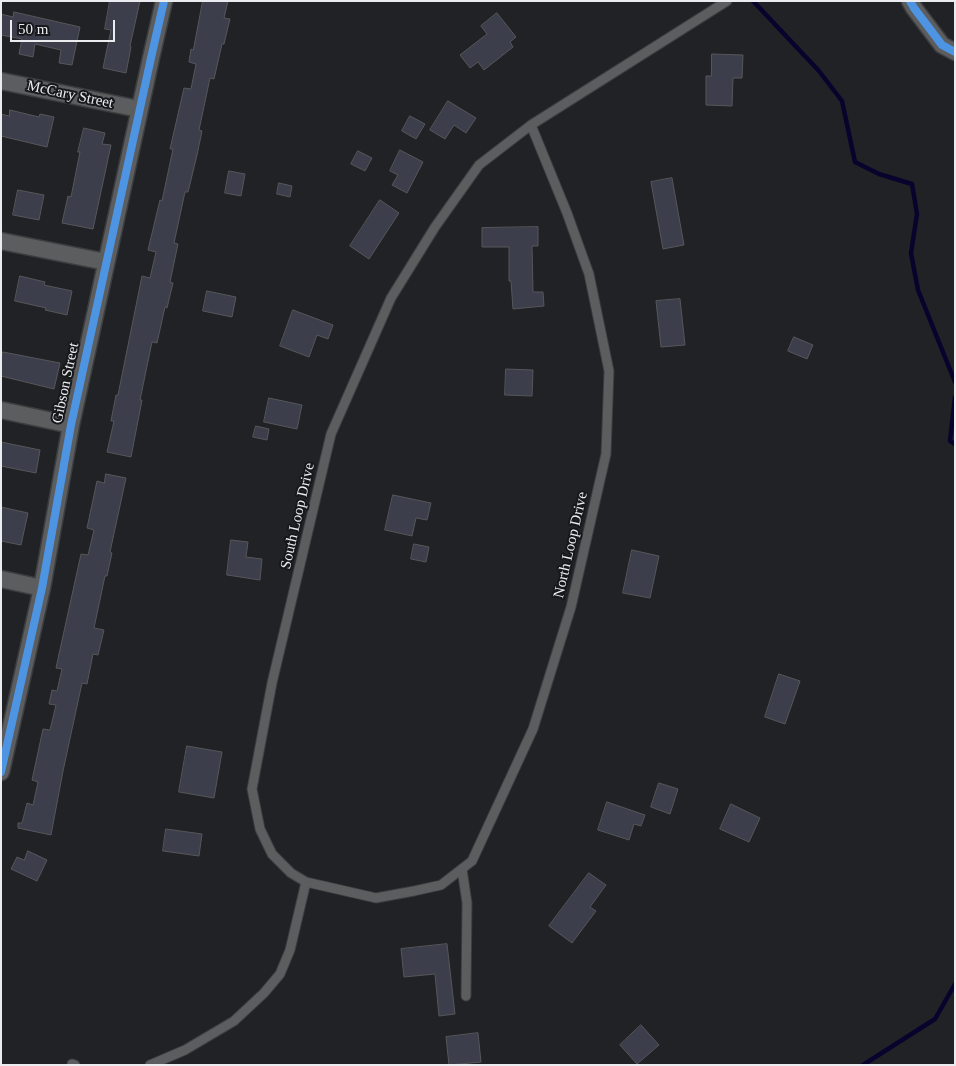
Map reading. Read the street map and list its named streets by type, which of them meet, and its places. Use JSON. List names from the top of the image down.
{
  "streets": {
    "street": ["McCary Street", "Gibson Street"],
    "lane": ["South Loop Drive", "North Loop Drive"]
  },
  "crossings": [
    ["McCary Street", "Gibson Street"],
    ["South Loop Drive", "North Loop Drive"]
  ],
  "scale_bar": "50 m"
}
